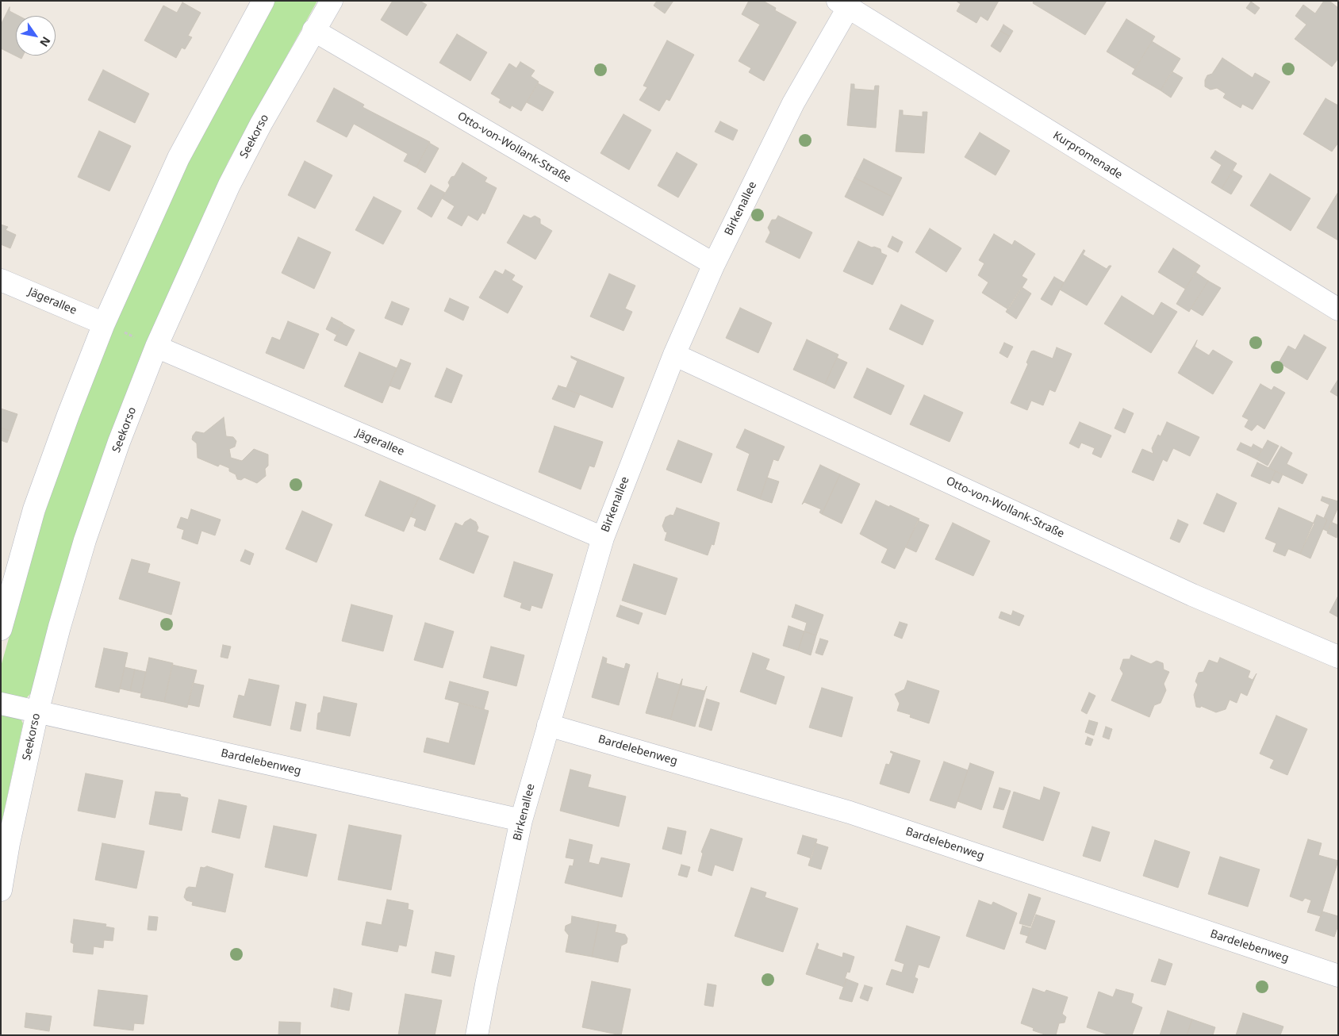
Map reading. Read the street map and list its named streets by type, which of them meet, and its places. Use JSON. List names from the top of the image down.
{
  "streets": {
    "street": [
      "Seekorso",
      "Otto-von-Wollank-Straße",
      "Kurpromenade",
      "Birkenallee",
      "Jägerallee",
      "Bardelebenweg"
    ]
  },
  "crossings": [
    ["Seekorso", "Otto-von-Wollank-Straße"],
    ["Seekorso", "Jägerallee"],
    ["Seekorso", "Bardelebenweg"],
    ["Otto-von-Wollank-Straße", "Birkenallee"],
    ["Kurpromenade", "Birkenallee"],
    ["Birkenallee", "Jägerallee"],
    ["Birkenallee", "Bardelebenweg"]
  ],
  "north": "bottom right"
}
